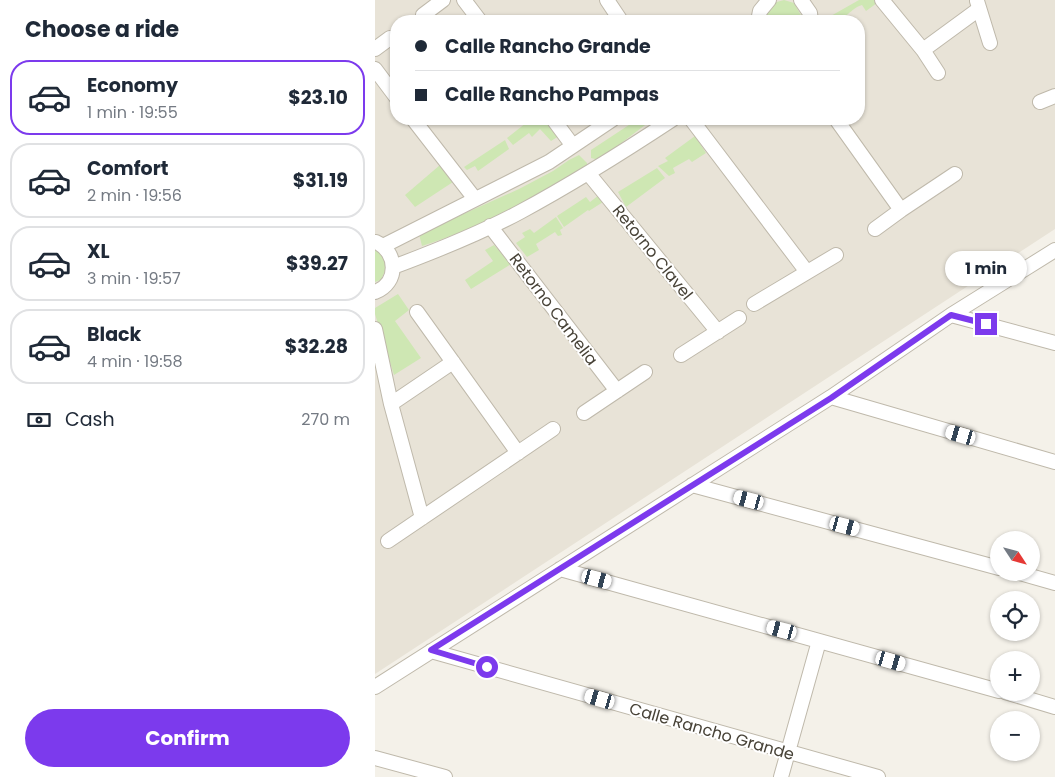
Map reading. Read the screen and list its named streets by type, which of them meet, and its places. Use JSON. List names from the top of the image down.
{
  "streets": {
    "street": ["Retorno Clavel", "Retorno Camelia", "Calle Rancho Grande"]
  },
  "north": "bottom right",
  "page": {
    "heading": "Choose a ride",
    "banner": ["Calle Rancho Grande", "Calle Rancho Pampas"],
    "list": [
      {
        "name": "Economy",
        "note": "1 min · 19:55",
        "value": "$23.10"
      },
      {
        "name": "Comfort",
        "note": "2 min · 19:56",
        "value": "$31.19"
      },
      {
        "name": "XL",
        "note": "3 min · 19:57",
        "value": "$39.27"
      },
      {
        "name": "Black",
        "note": "4 min · 19:58",
        "value": "$32.28"
      }
    ],
    "bubble": "1 min",
    "pay": ["Cash", "270 m"],
    "map_buttons": ["+", "−"],
    "buttons": "Confirm"
  }
}
